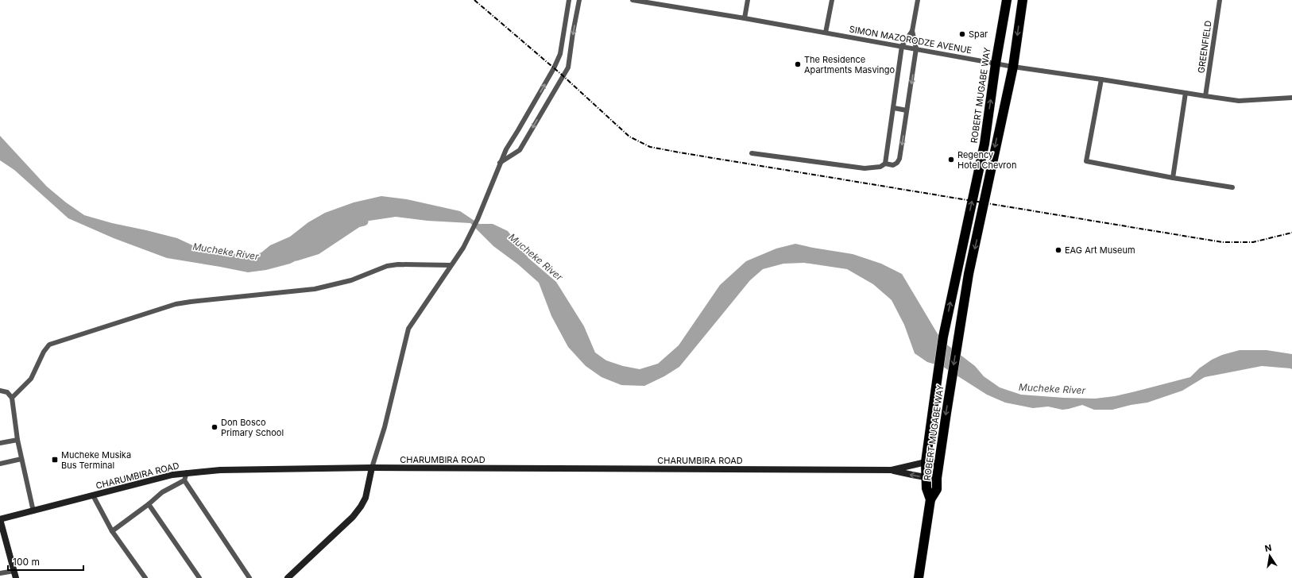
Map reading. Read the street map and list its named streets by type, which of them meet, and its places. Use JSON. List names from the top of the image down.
{
  "streets": {
    "highway": ["ROBERT MUGABE WAY"],
    "street": ["SIMON MAZORODZE AVENUE", "GREENFIELD", "CHARUMBIRA ROAD"]
  },
  "crossings": [
    ["SIMON MAZORODZE AVENUE", "GREENFIELD"],
    ["SIMON MAZORODZE AVENUE", "ROBERT MUGABE WAY"],
    ["ROBERT MUGABE WAY", "CHARUMBIRA ROAD"]
  ],
  "water": ["Mucheke River"],
  "places": {
    "other": [
      "Spar",
      "The Residence Apartments Masvingo",
      "Regency Hotel Chevron",
      "EAG Art Museum",
      "Don Bosco Primary School"
    ],
    "transit": ["Mucheke Musika Bus Terminal"]
  },
  "scale_bar": "100 m",
  "north": "top"
}
